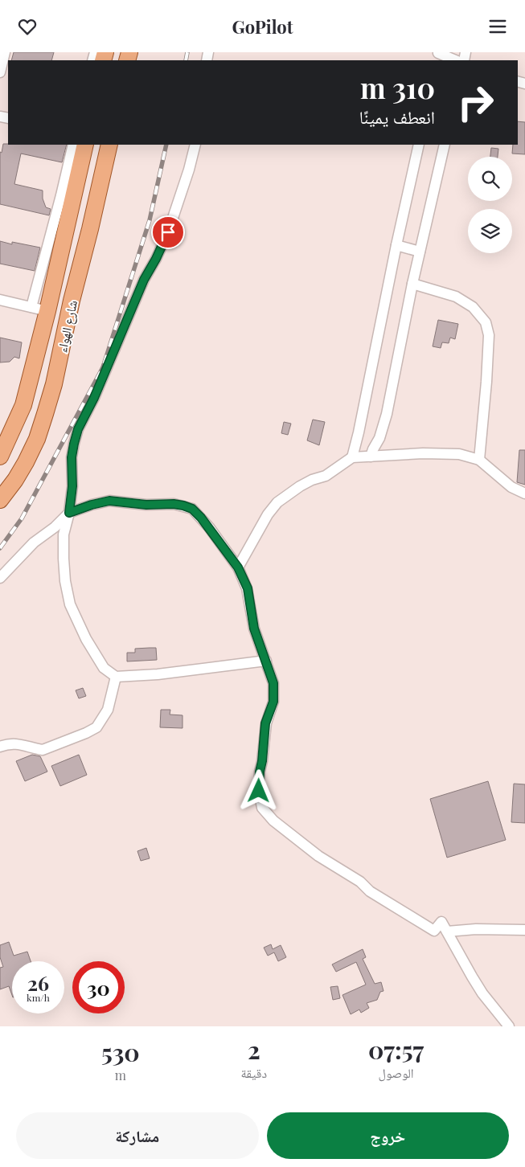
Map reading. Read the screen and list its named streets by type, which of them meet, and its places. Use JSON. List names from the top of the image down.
{
  "streets": {
    "main road": ["شارع الهواء"]
  },
  "page": {
    "header": "GoPilot",
    "turn": ["310 m", "انعطف يمينًا"],
    "speed": "26 km/h",
    "limit": "30",
    "eta": [
      "07:57",
      "الوصول",
      "2",
      "دقيقة",
      "530",
      "m"
    ],
    "buttons": ["خروج", "مشاركة"]
  }
}
